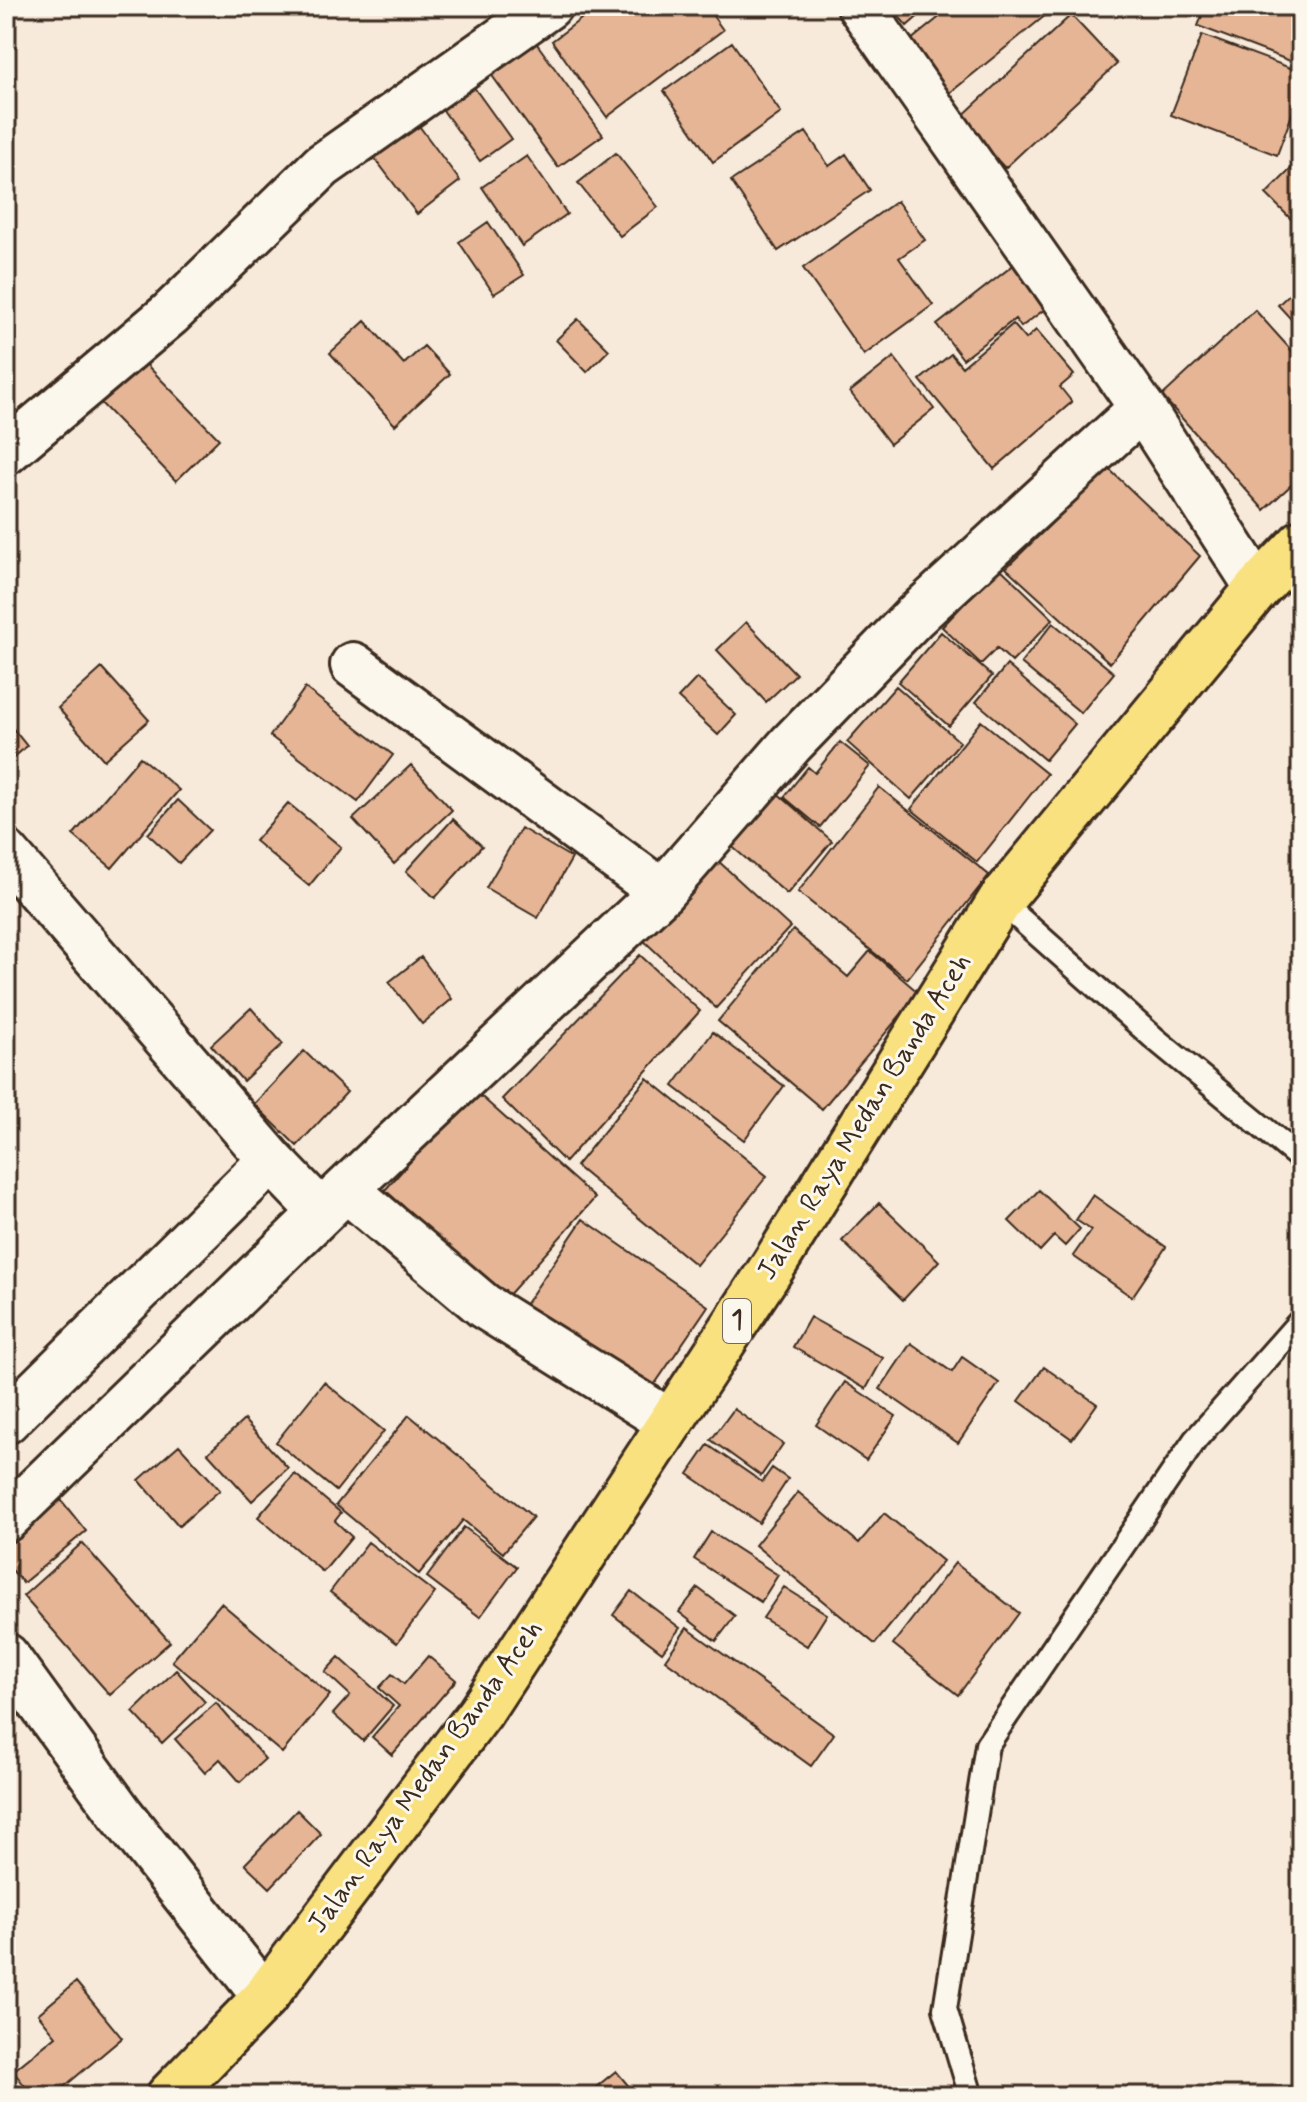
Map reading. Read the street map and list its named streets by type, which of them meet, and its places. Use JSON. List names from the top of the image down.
{
  "streets": {
    "highway": ["Jalan Raya Medan Banda Aceh", "1"]
  }
}
